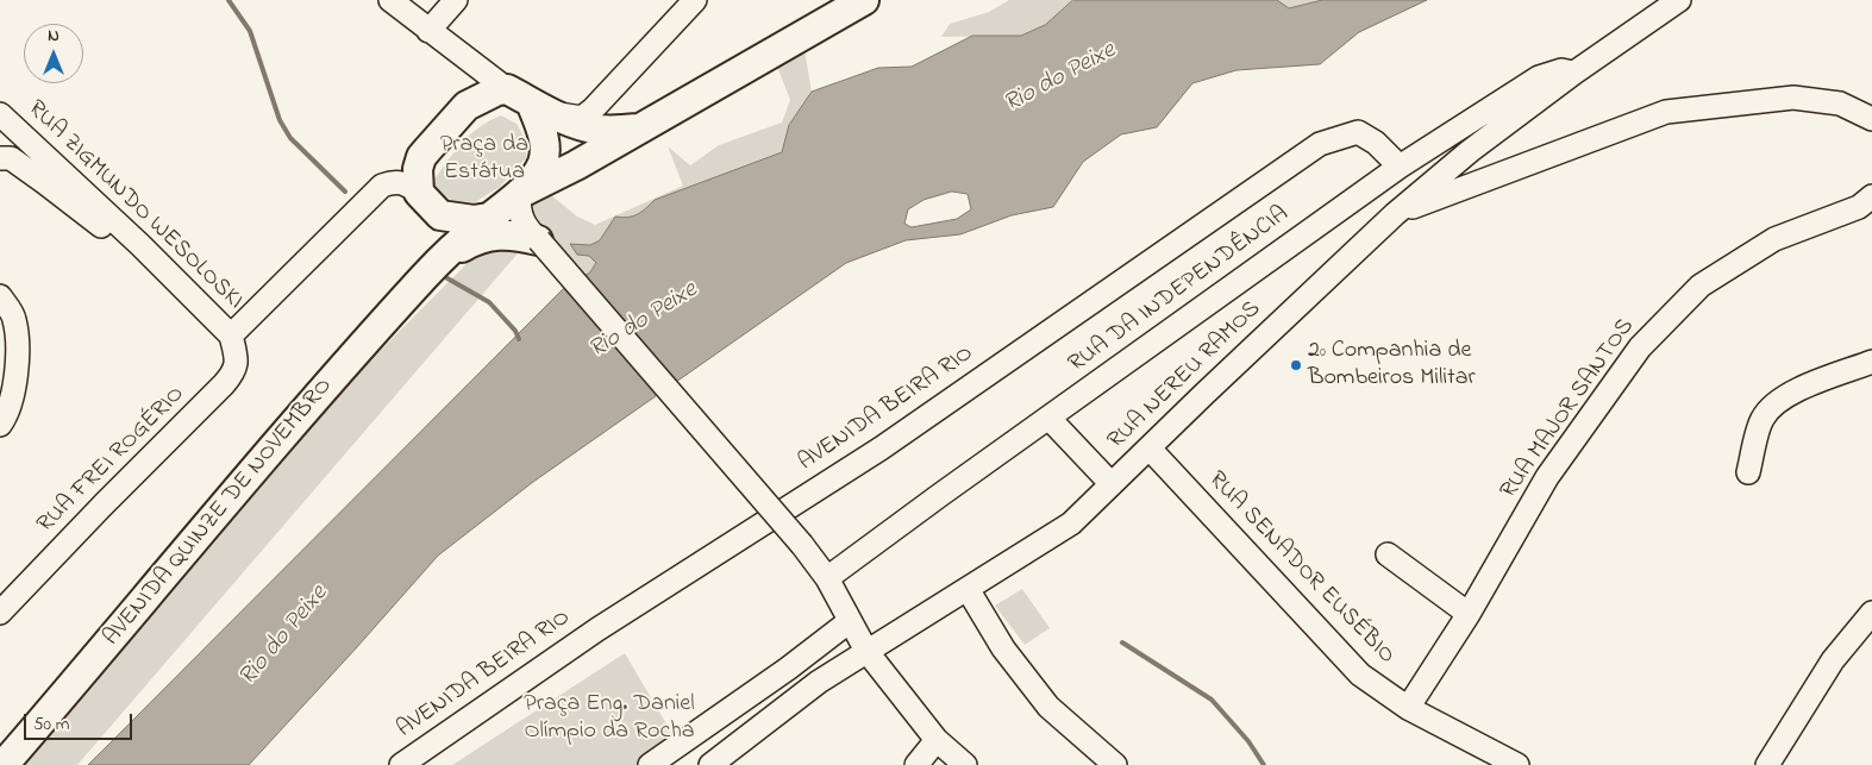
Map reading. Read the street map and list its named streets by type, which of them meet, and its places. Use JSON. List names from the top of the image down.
{
  "streets": {
    "main road": ["AVENIDA QUINZE DE NOVEMBRO"],
    "street": [
      "RUA ZIGMUNDO WESOLOSKI",
      "RUA DA INDEPENDÊNCIA",
      "RUA NEREU RAMOS",
      "AVENIDA BEIRA RIO",
      "RUA MAJOR SANTOS",
      "RUA FREI ROGÉRIO",
      "RUA SENADOR EUSÉBIO"
    ]
  },
  "crossings": [
    ["RUA ZIGMUNDO WESOLOSKI", "RUA FREI ROGÉRIO"],
    ["RUA DA INDEPENDÊNCIA", "RUA NEREU RAMOS"],
    ["RUA DA INDEPENDÊNCIA", "AVENIDA BEIRA RIO"],
    ["RUA NEREU RAMOS", "RUA SENADOR EUSÉBIO"],
    ["RUA MAJOR SANTOS", "RUA SENADOR EUSÉBIO"]
  ],
  "water": ["Rio do Peixe"],
  "parks": ["Praça da Estátua", "Praça Eng. Daniel Olímpio da Rocha"],
  "places": ["2º Companhia de Bombeiros Militar"],
  "scale_bar": "50 m",
  "north": "top"
}
